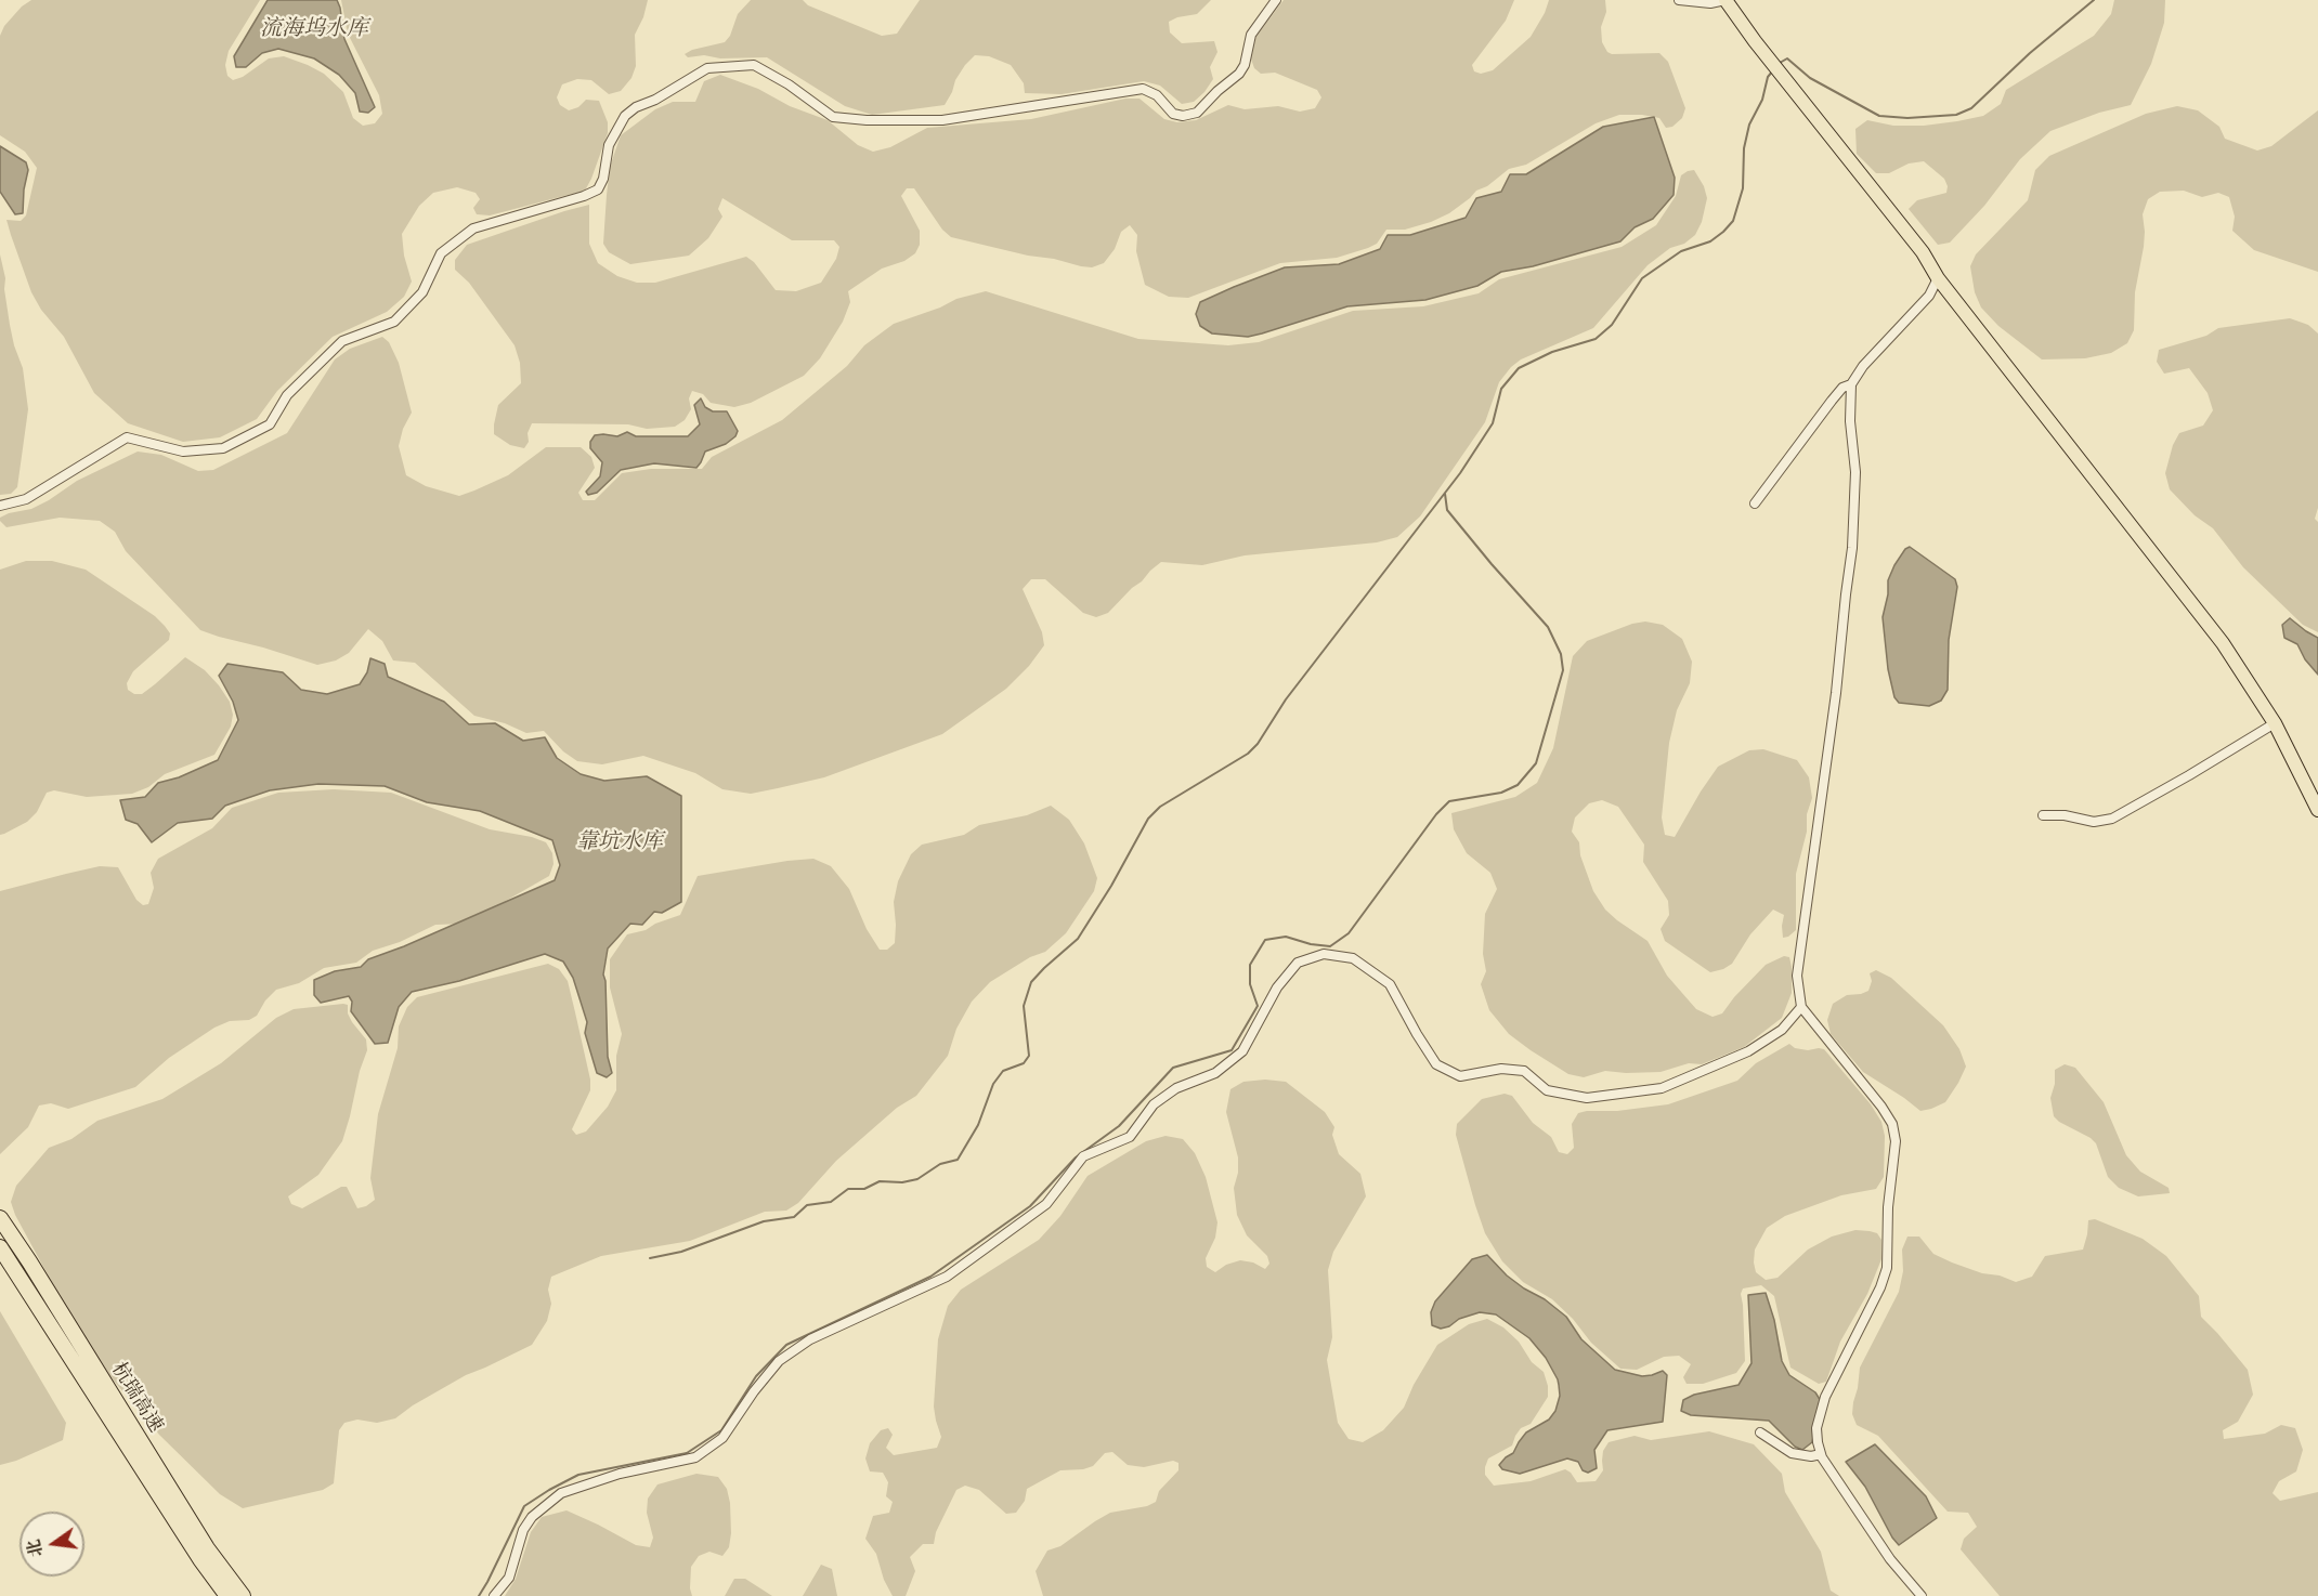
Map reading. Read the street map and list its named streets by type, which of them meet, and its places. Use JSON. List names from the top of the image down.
{
  "streets": {
    "highway": ["杭瑞高速"]
  },
  "water": ["流海坞水库", "靠坑水库"],
  "north": "left"
}
